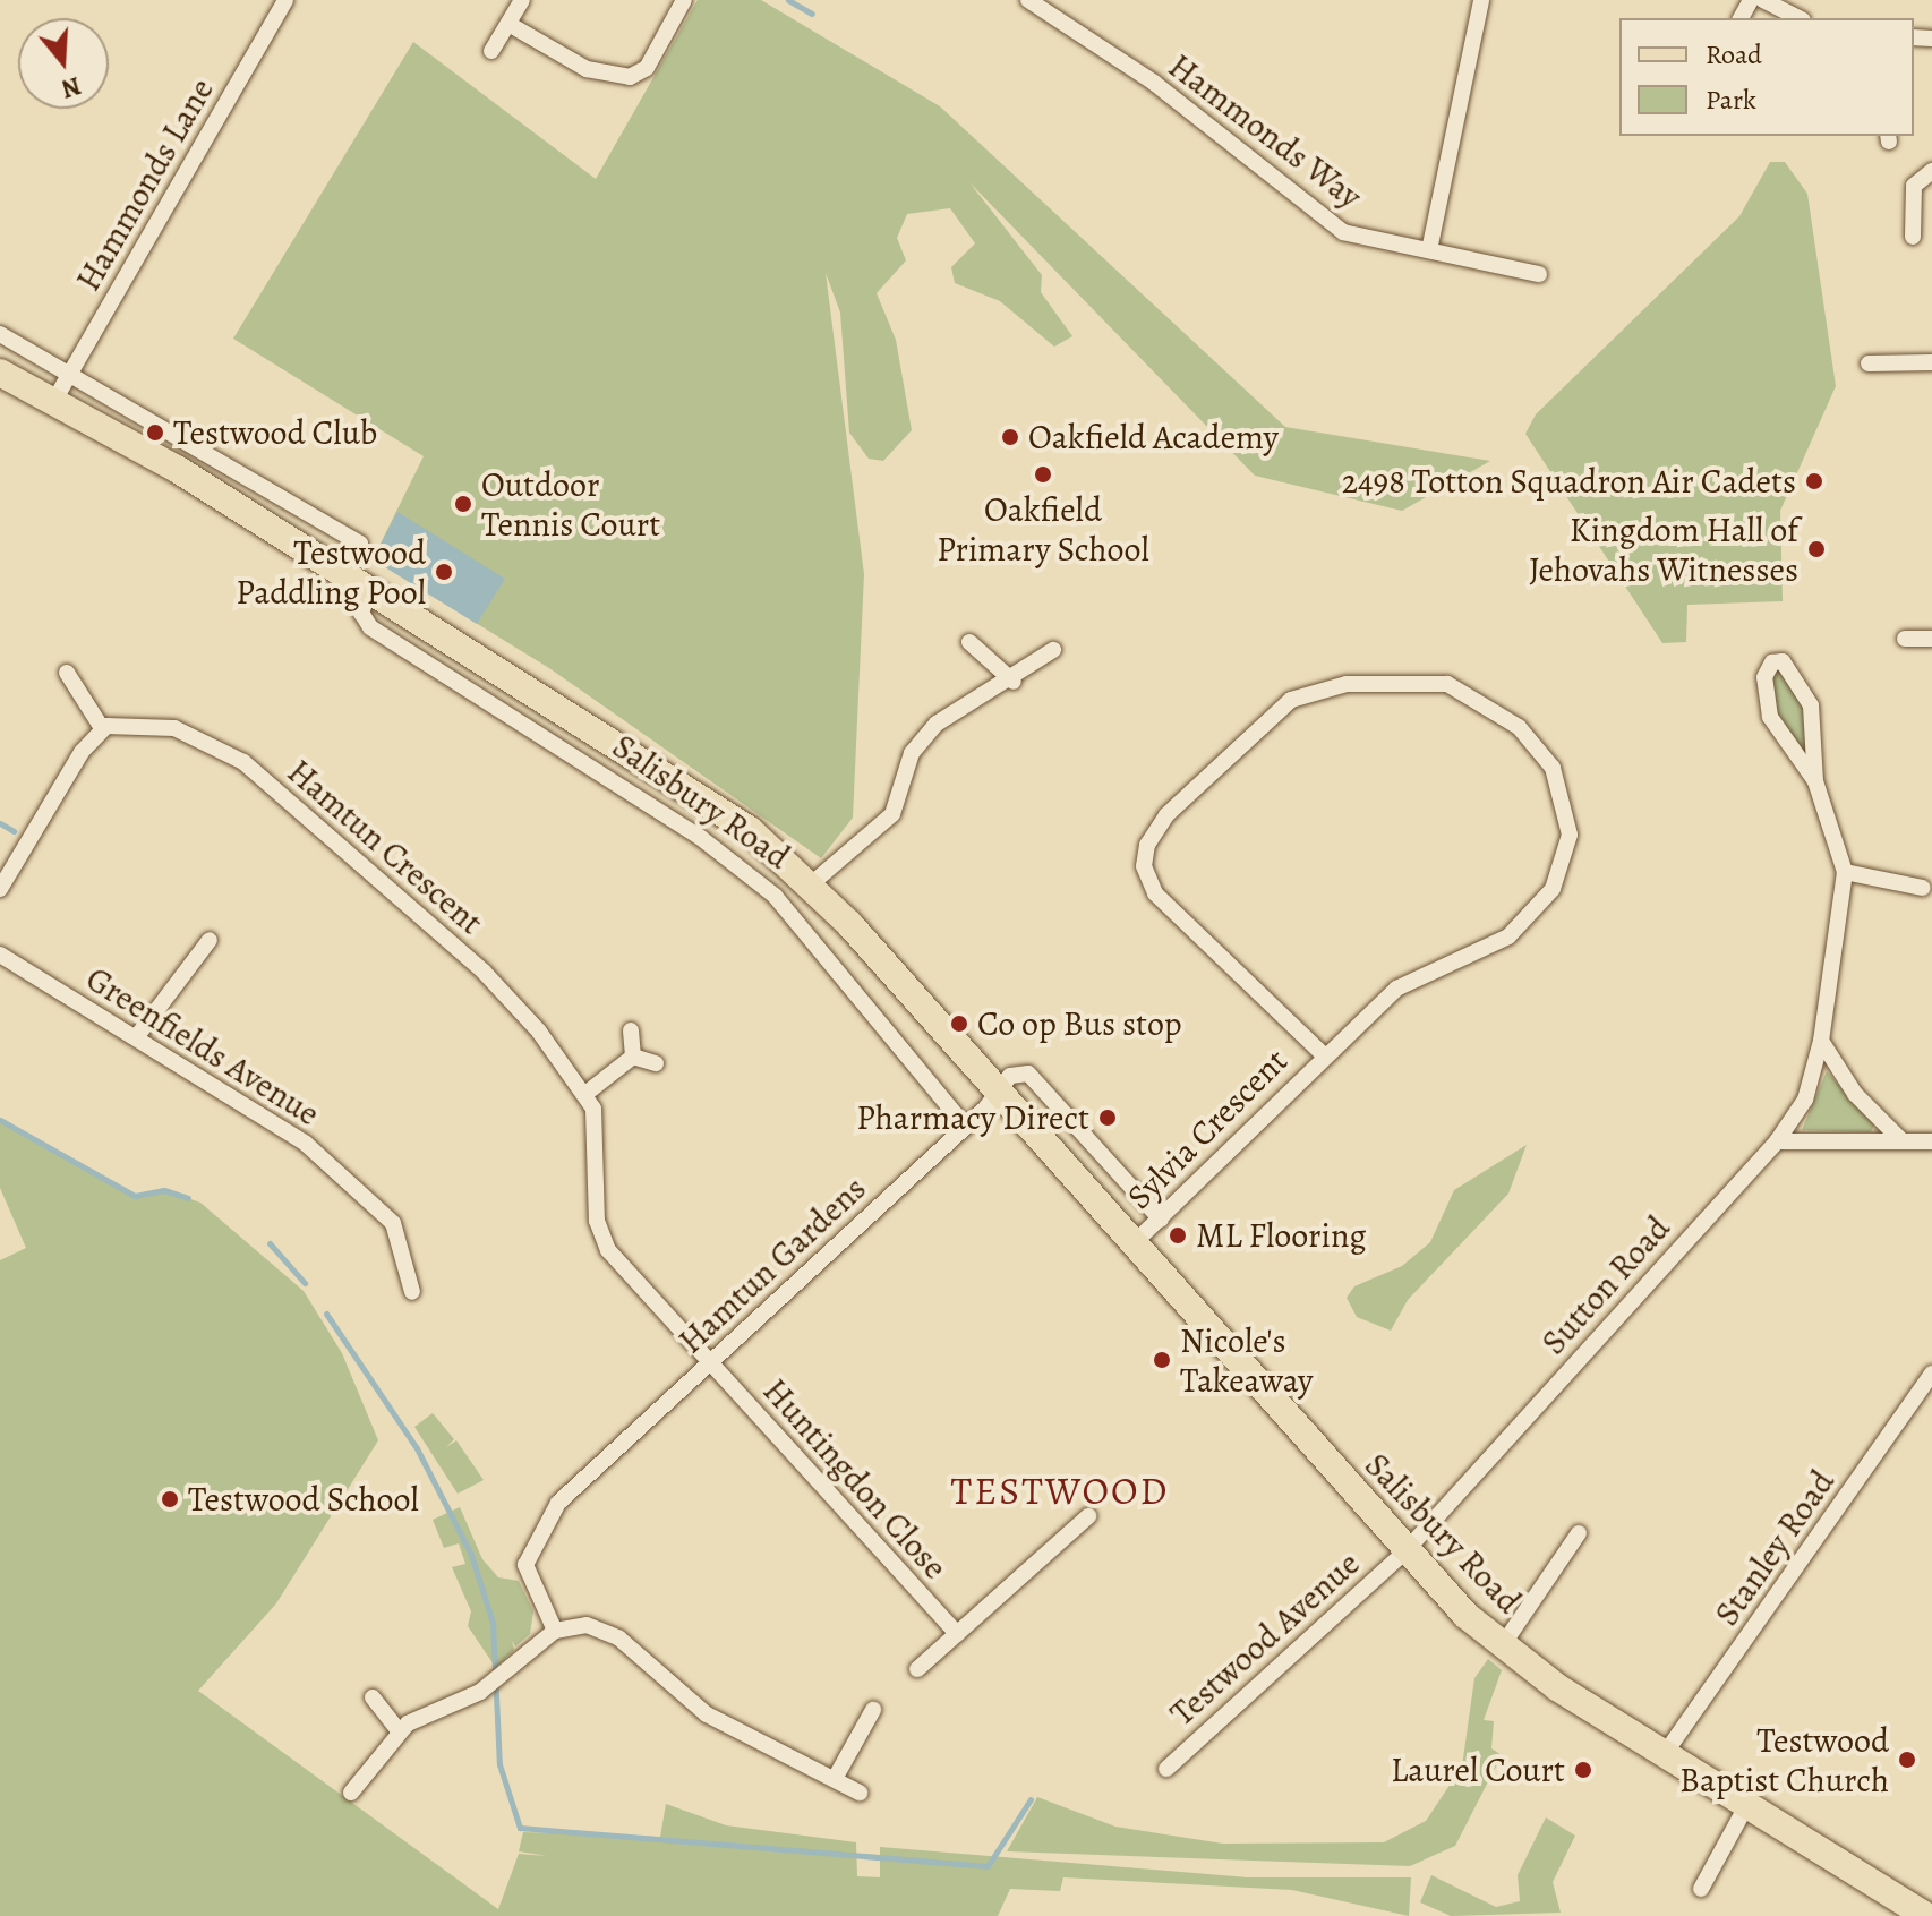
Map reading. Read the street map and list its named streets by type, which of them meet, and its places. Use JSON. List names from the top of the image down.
{
  "streets": {
    "main road": ["Salisbury Road"],
    "street": [
      "Hammonds Way",
      "Hammonds Lane",
      "Hamtun Crescent",
      "Greenfields Avenue",
      "Sylvia Crescent",
      "Hamtun Gardens",
      "Sutton Road",
      "Huntingdon Close",
      "Stanley Road",
      "Testwood Avenue"
    ]
  },
  "crossings": [
    ["Hammonds Lane", "Salisbury Road"],
    ["Salisbury Road", "Sylvia Crescent"],
    ["Salisbury Road", "Hamtun Gardens"],
    ["Salisbury Road", "Sutton Road"],
    ["Salisbury Road", "Stanley Road"],
    ["Salisbury Road", "Testwood Avenue"],
    ["Hamtun Crescent", "Hamtun Gardens"],
    ["Hamtun Crescent", "Huntingdon Close"],
    ["Hamtun Gardens", "Huntingdon Close"],
    ["Sutton Road", "Testwood Avenue"]
  ],
  "districts": ["TESTWOOD"],
  "places": [
    "Testwood Club",
    "Oakfield Academy",
    "Oakfield Primary School",
    "2498 Totton Squadron Air Cadets",
    "Outdoor Tennis Court",
    "Kingdom Hall of Jehovahs Witnesses",
    "Testwood Paddling Pool",
    "Co op Bus stop",
    "Pharmacy Direct",
    "ML Flooring",
    "Nicole's Takeaway",
    "Testwood School",
    "Testwood Baptist Church",
    "Laurel Court"
  ],
  "legend": ["Road", "Park"],
  "north": "bottom"
}
